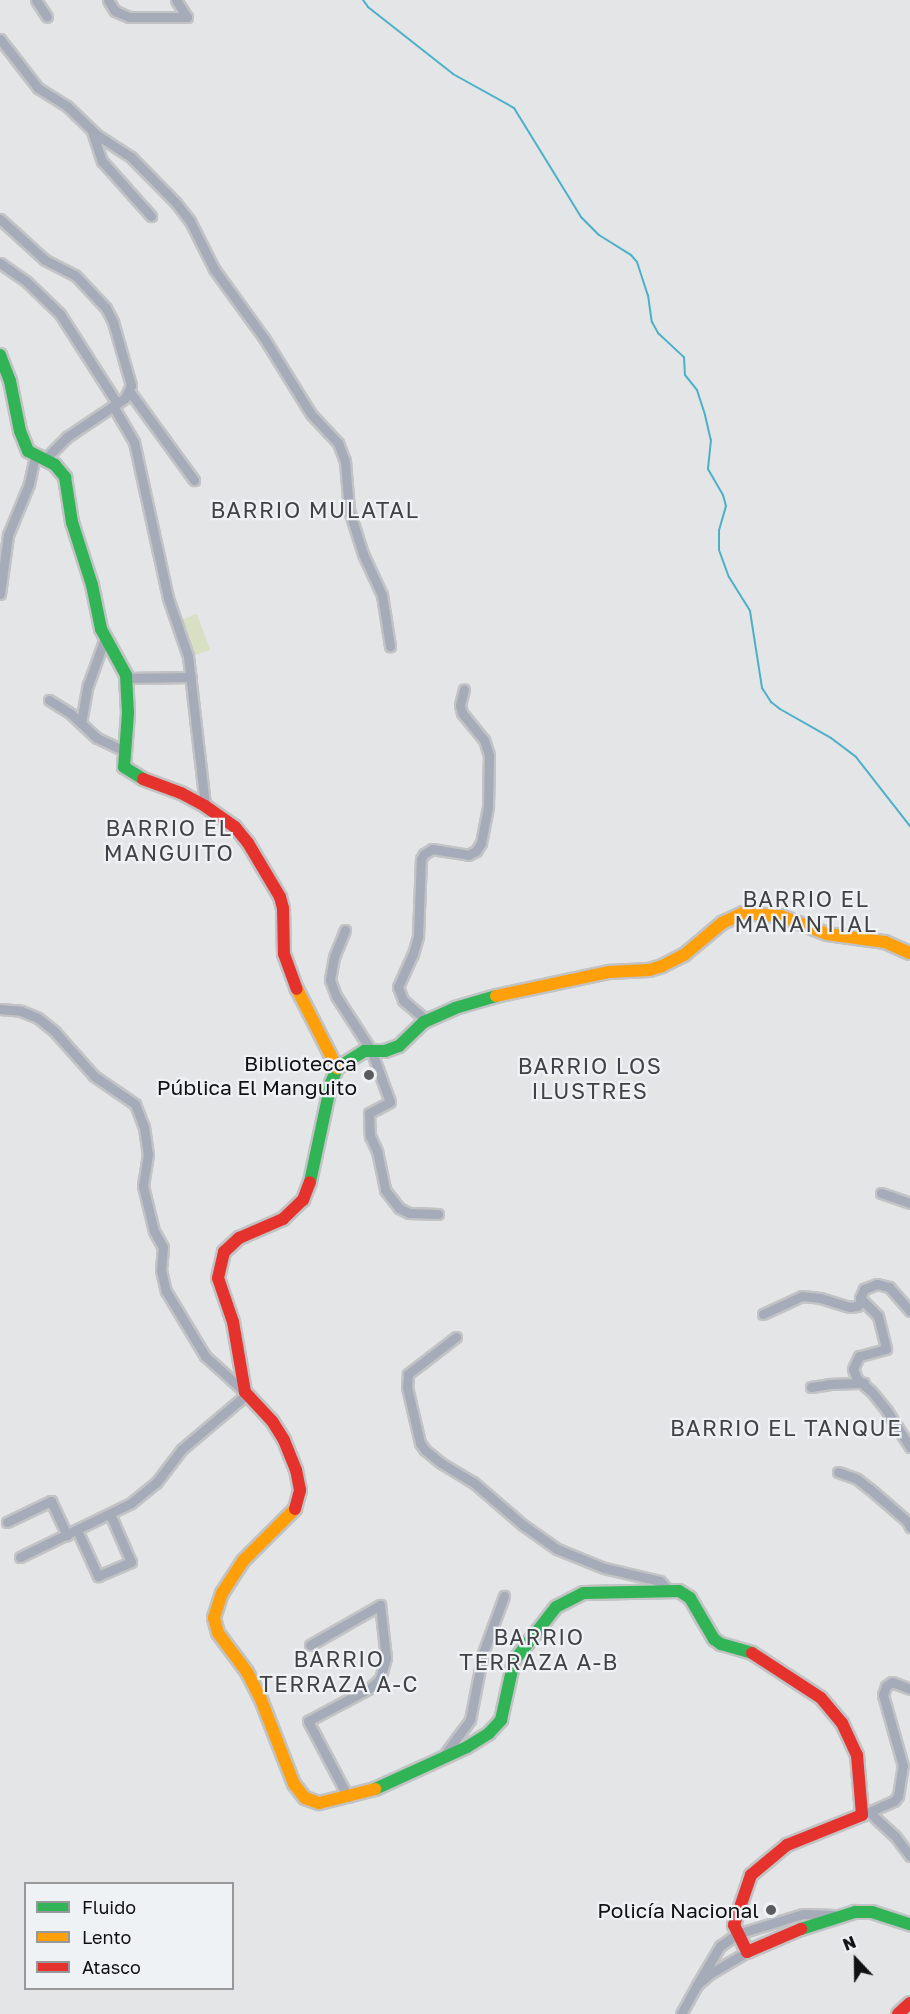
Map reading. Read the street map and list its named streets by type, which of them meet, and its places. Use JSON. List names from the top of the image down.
{
  "districts": [
    "BARRIO MULATAL",
    "BARRIO EL MANGUITO",
    "BARRIO EL MANANTIAL",
    "BARRIO LOS ILUSTRES",
    "BARRIO EL TANQUE",
    "BARRIO TERRAZA A-B",
    "BARRIO TERRAZA A-C"
  ],
  "places": ["Bibliotecca Pública El Manguito", "Policía Nacional"],
  "legend": ["Fluido", "Lento", "Atasco"],
  "north": "top"
}
